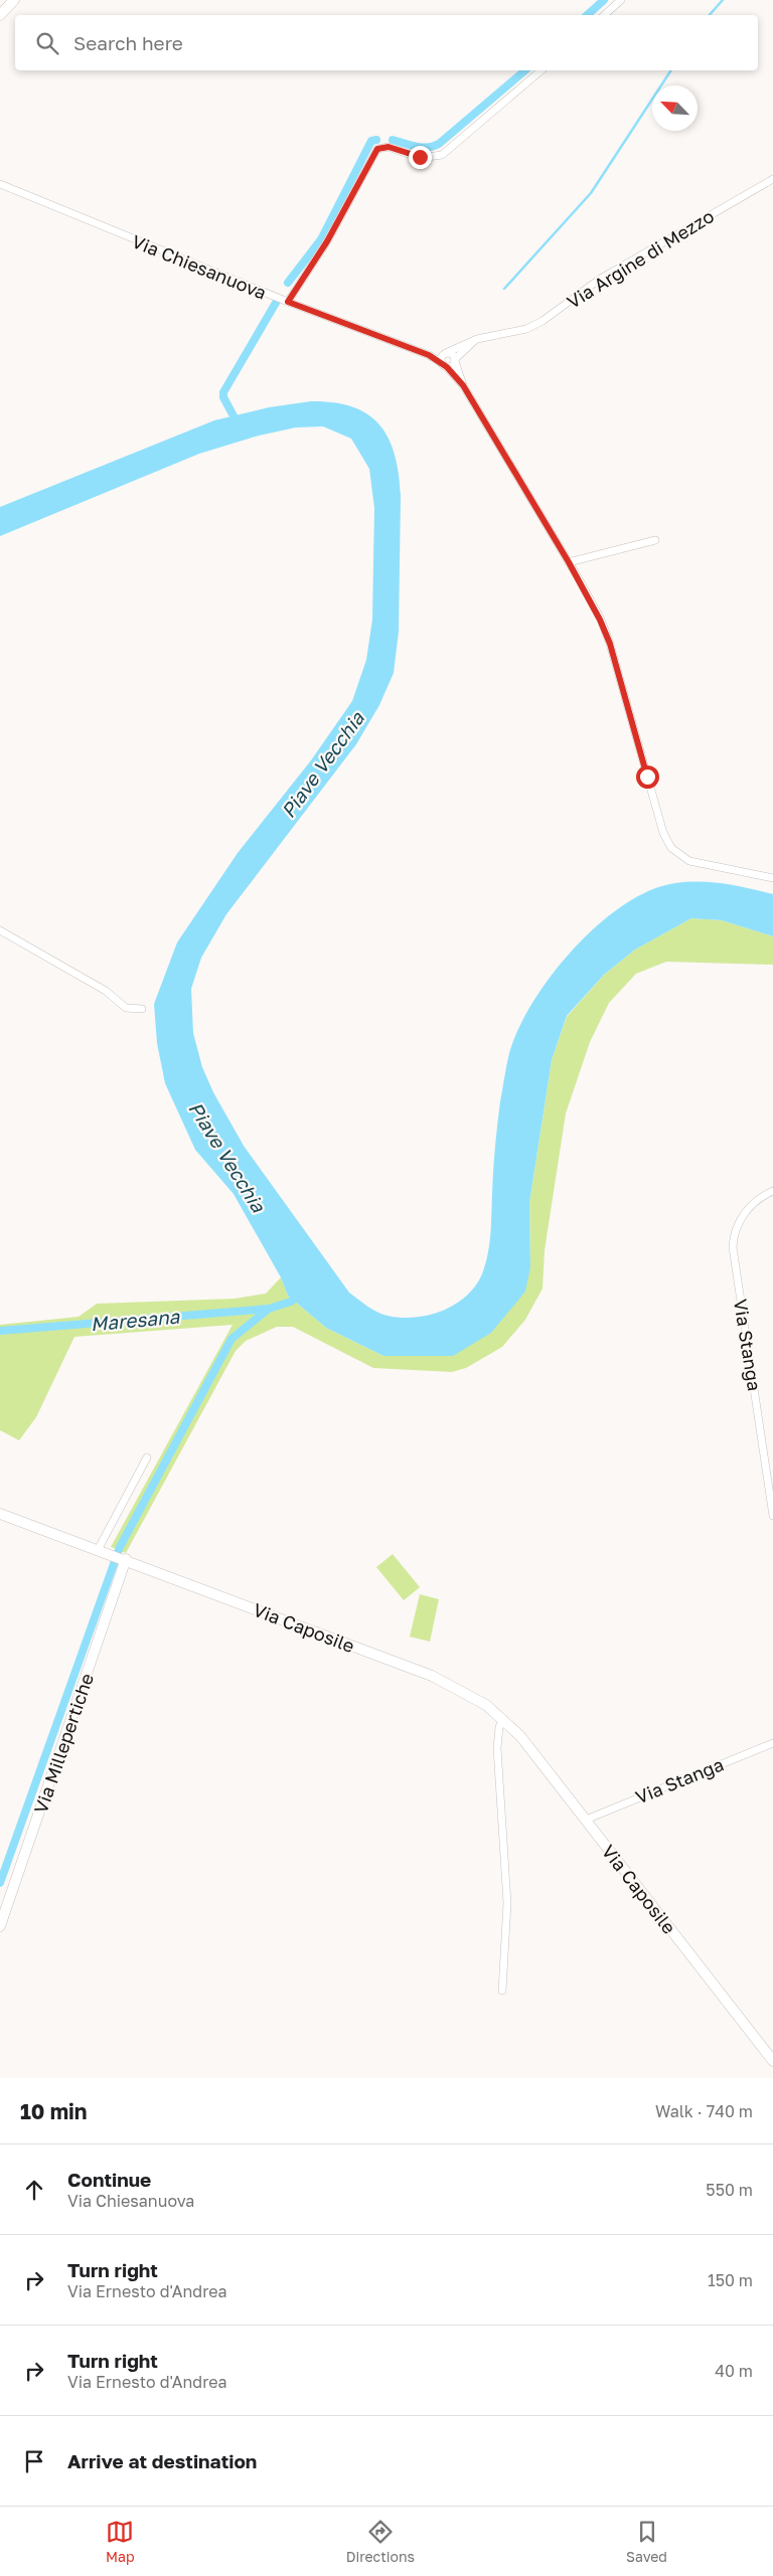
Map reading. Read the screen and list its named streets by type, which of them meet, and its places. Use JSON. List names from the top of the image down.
{
  "streets": {
    "street": [
      "Via Argine di Mezzo",
      "Via Chiesanuova",
      "Via Stanga",
      "Via Caposile",
      "Via Millepertiche"
    ]
  },
  "crossings": [
    ["Via Argine di Mezzo", "Via Chiesanuova"],
    ["Via Stanga", "Via Caposile"],
    ["Via Caposile", "Via Millepertiche"]
  ],
  "water": ["Piave Vecchia", "Maresana"],
  "north": "top left",
  "page": {
    "search": "Search here",
    "heading": ["10 min", "Walk · 740 m"],
    "list": [
      ["Continue", "Via Chiesanuova", "550 m"],
      ["Turn right", "Via Ernesto d'Andrea", "150 m"],
      ["Turn right", "Via Ernesto d'Andrea", "40 m"],
      "Arrive at destination"
    ],
    "nav": ["Map", "Directions", "Saved"]
  }
}
